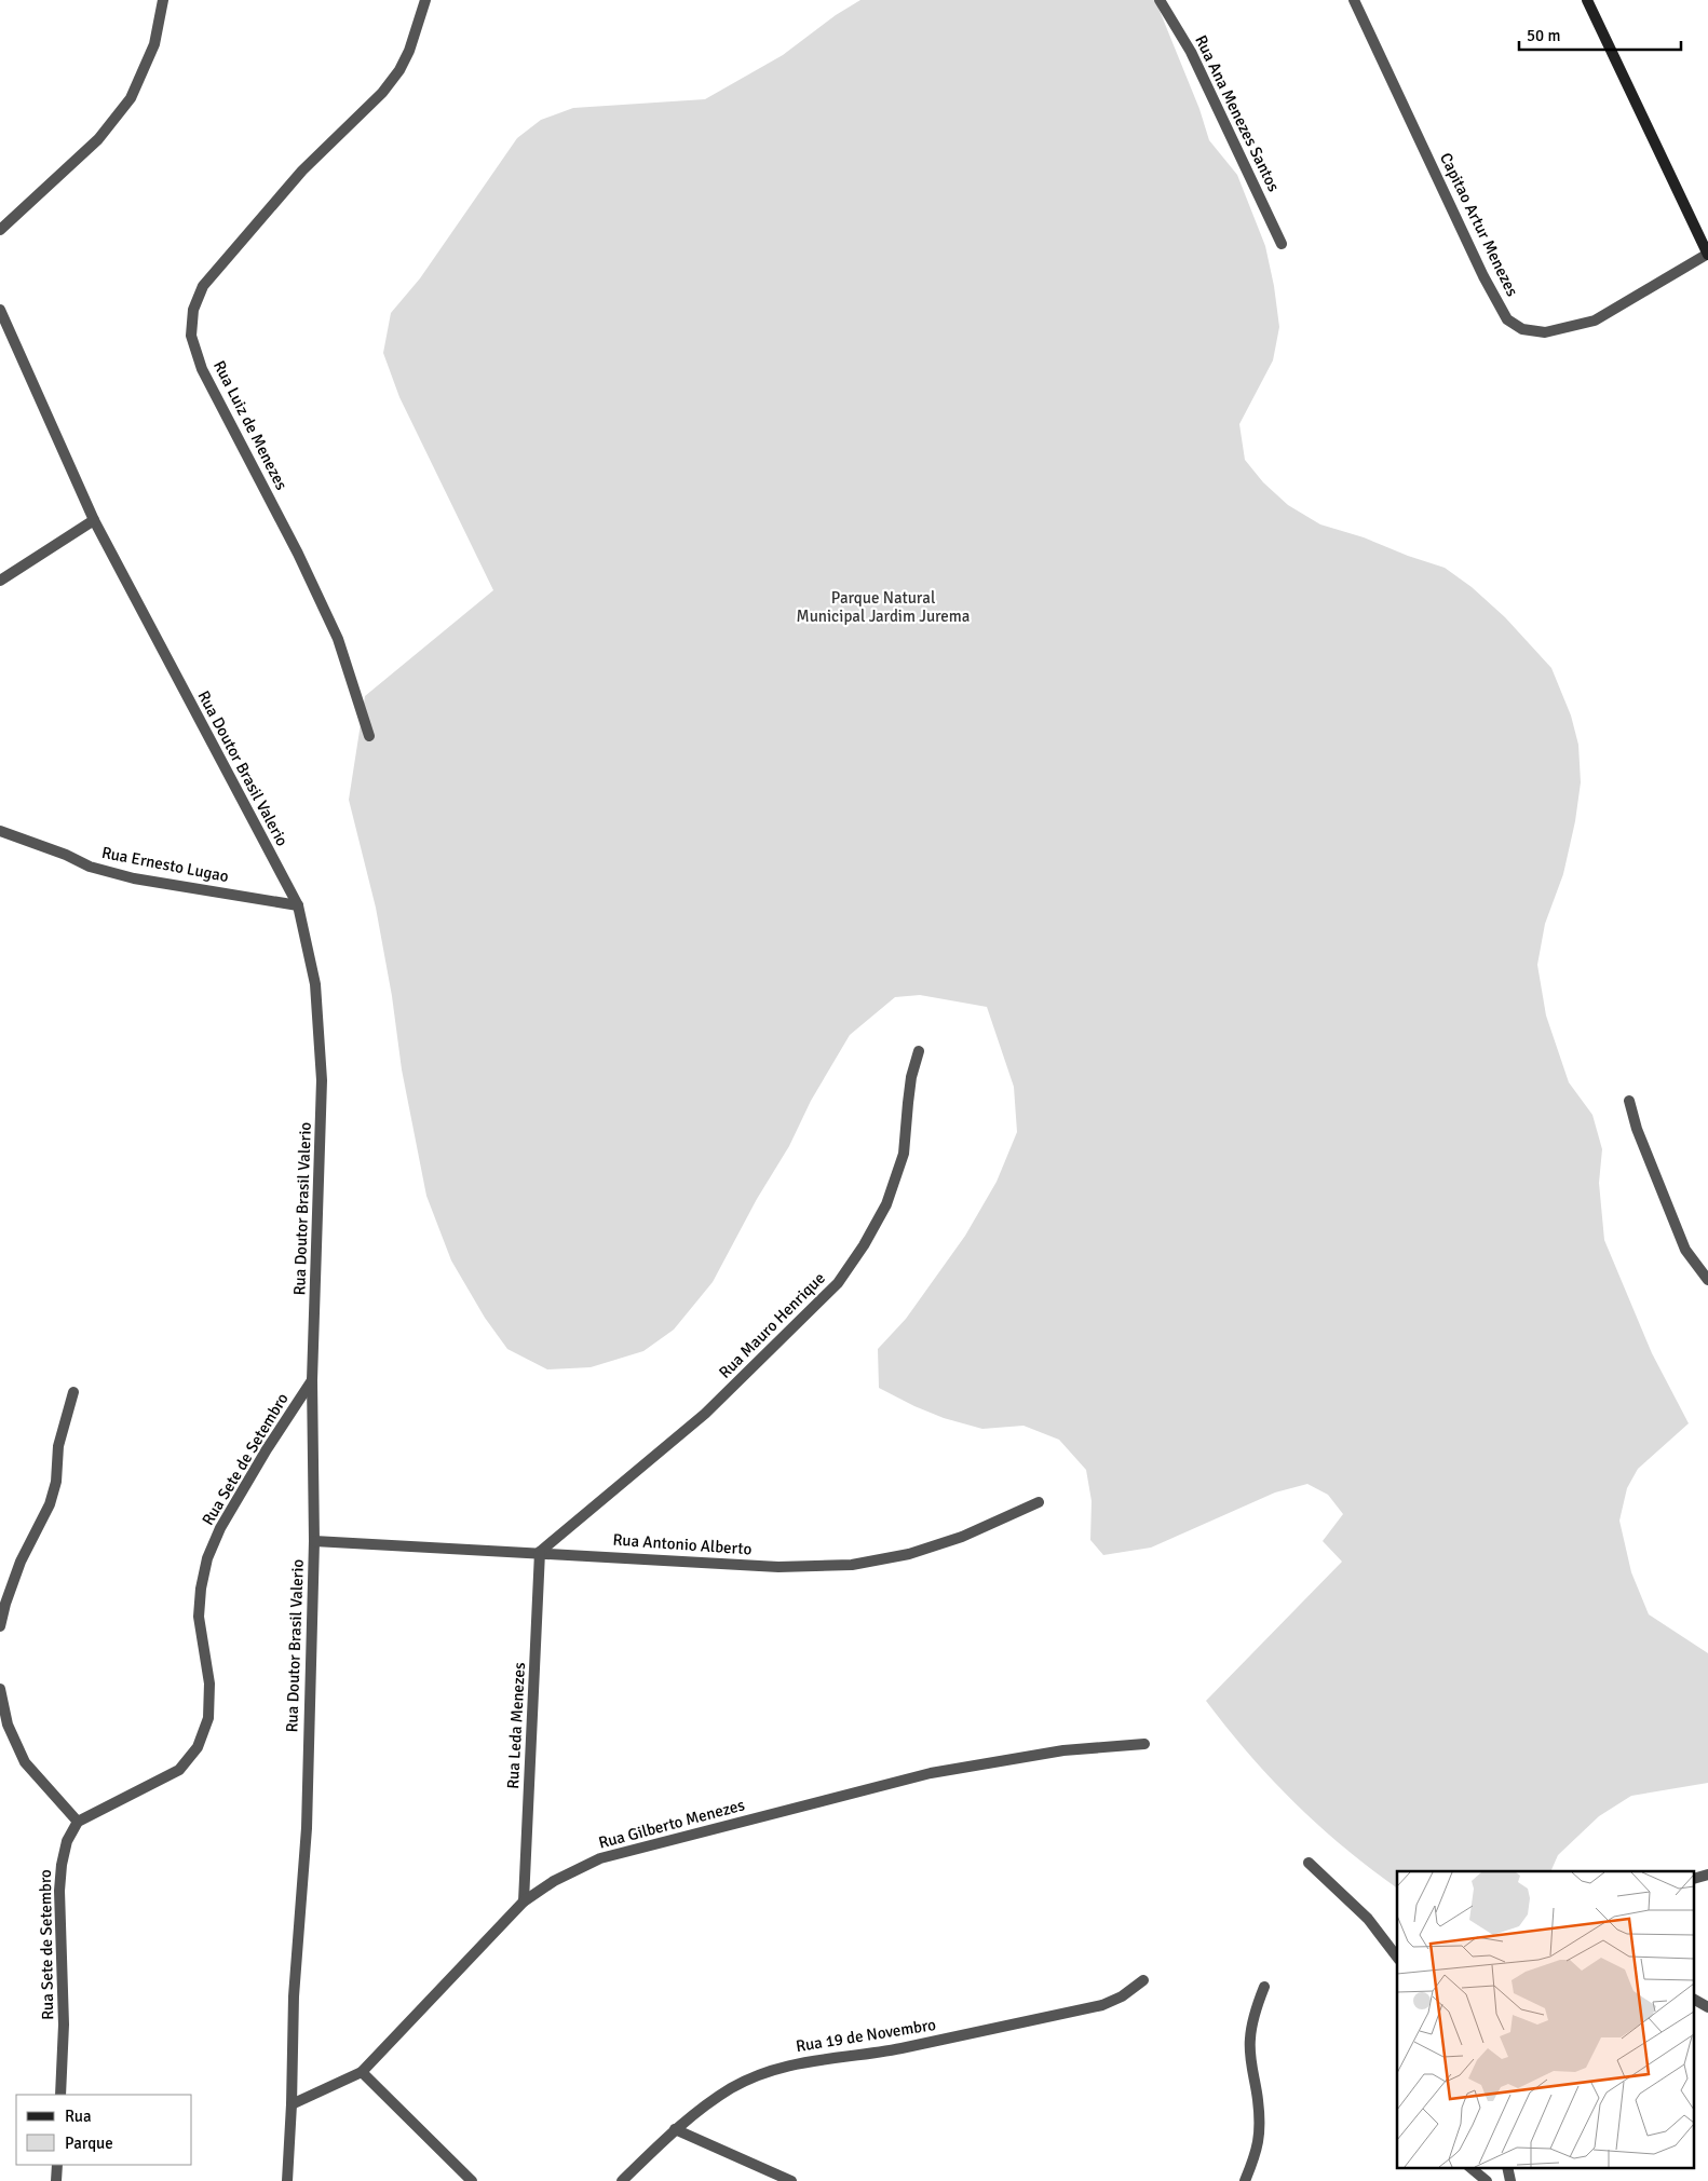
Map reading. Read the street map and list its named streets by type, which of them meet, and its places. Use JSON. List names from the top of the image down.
{
  "streets": {
    "street": [
      "Rua Ana Menezes Santos",
      "Capitao Artur Menezes",
      "Rua Luiz de Menezes",
      "Rua Doutor Brasil Valerio",
      "Rua Ernesto Lugao",
      "Rua Mauro Henrique",
      "Rua Sete de Setembro",
      "Rua Antonio Alberto",
      "Rua Leda Menezes",
      "Rua Gilberto Menezes",
      "Rua 19 de Novembro"
    ]
  },
  "crossings": [
    ["Rua Doutor Brasil Valerio", "Rua Ernesto Lugao"],
    ["Rua Doutor Brasil Valerio", "Rua Sete de Setembro"],
    ["Rua Doutor Brasil Valerio", "Rua Antonio Alberto"],
    ["Rua Doutor Brasil Valerio", "Rua Gilberto Menezes"],
    ["Rua Mauro Henrique", "Rua Antonio Alberto"],
    ["Rua Mauro Henrique", "Rua Leda Menezes"],
    ["Rua Antonio Alberto", "Rua Leda Menezes"],
    ["Rua Leda Menezes", "Rua Gilberto Menezes"]
  ],
  "parks": ["Parque Natural Municipal Jardim Jurema"],
  "legend": ["Rua", "Parque"],
  "scale_bar": "50 m"
}
